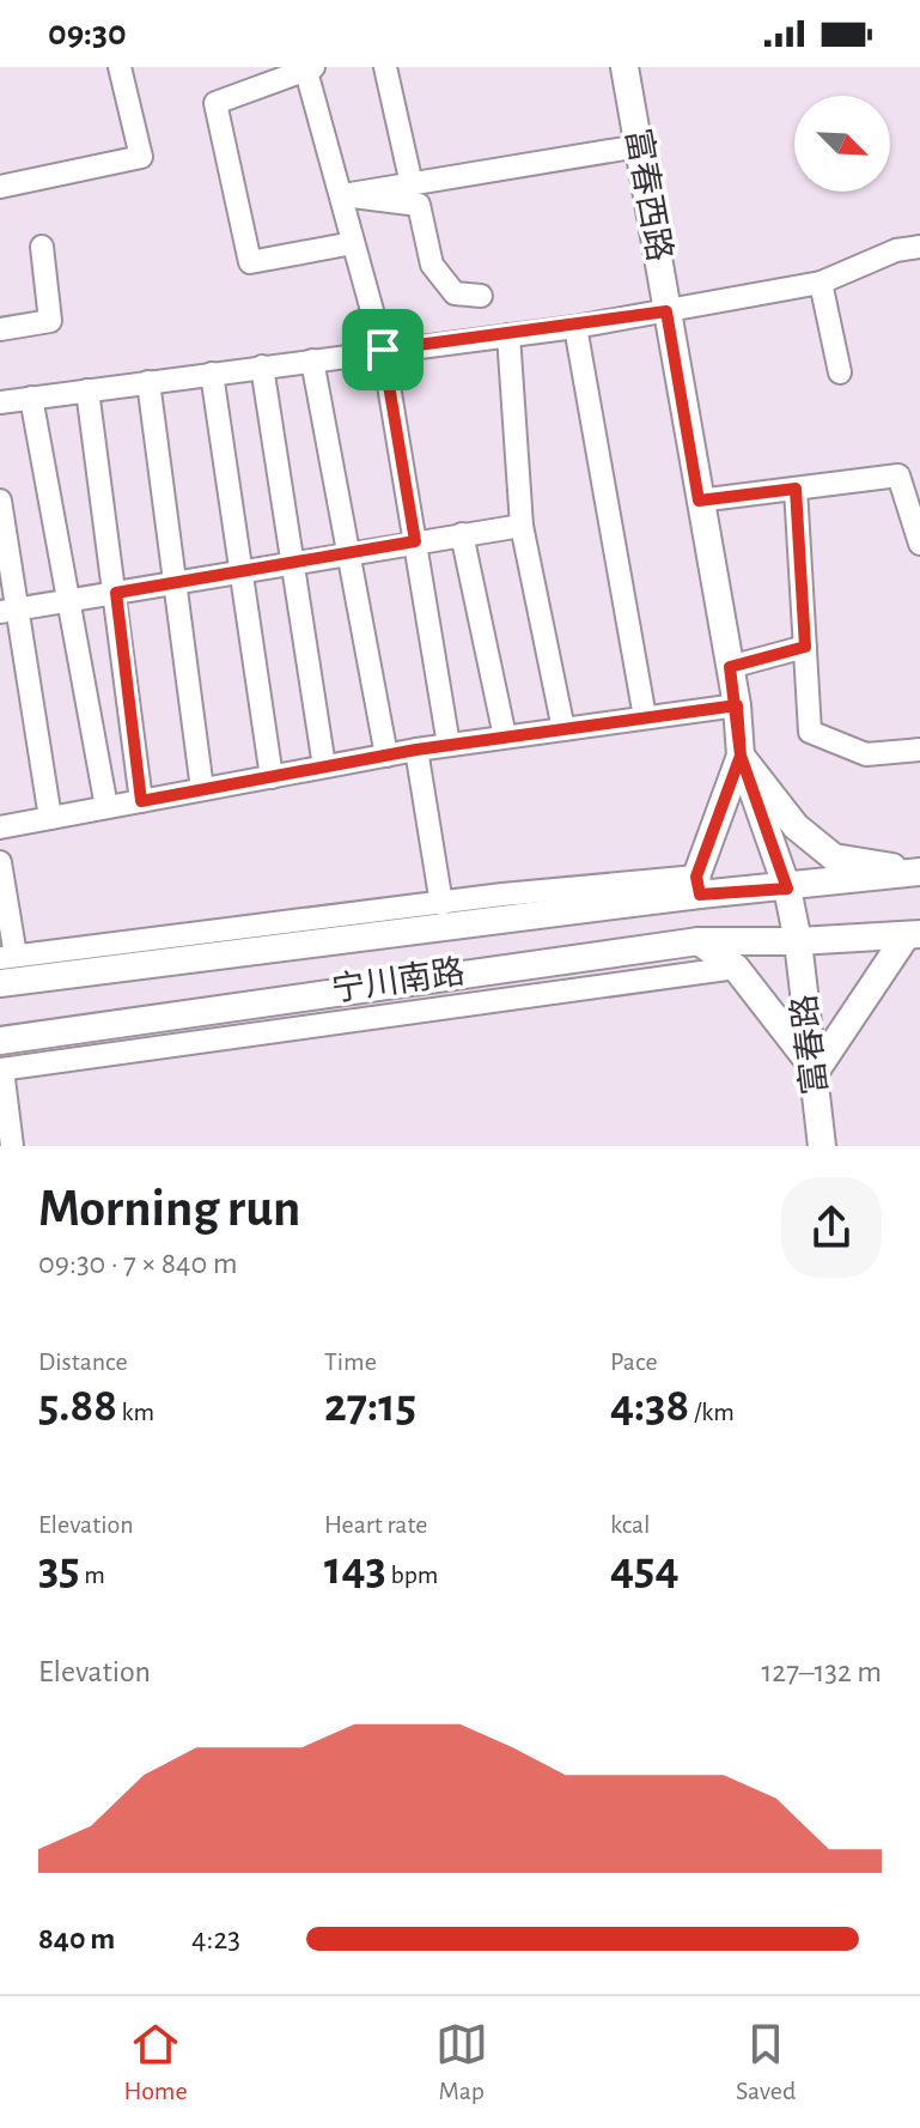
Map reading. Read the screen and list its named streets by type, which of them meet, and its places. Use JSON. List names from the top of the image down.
{
  "streets": {
    "main road": ["富春西路", "宁川南路", "富春路"]
  },
  "crossings": [
    ["富春西路", "宁川南路"],
    ["富春西路", "富春路"],
    ["宁川南路", "富春路"]
  ],
  "north": "bottom right",
  "page": {
    "status": "09:30",
    "heading": ["Morning run", "09:30 · 7 × 840 m"],
    "stats": [
      ["Distance", "5.88 km"],
      ["Time", "27:15"],
      ["Pace", "4:38 /km"],
      ["Elevation", "35 m"],
      ["Heart rate", "143 bpm"],
      ["kcal", "454"]
    ],
    "chart": ["Elevation", "127–132 m"],
    "list": [
      {
        "name": "840 m",
        "note": "4:23"
      }
    ],
    "tabs": ["Home", "Map", "Saved"]
  }
}
